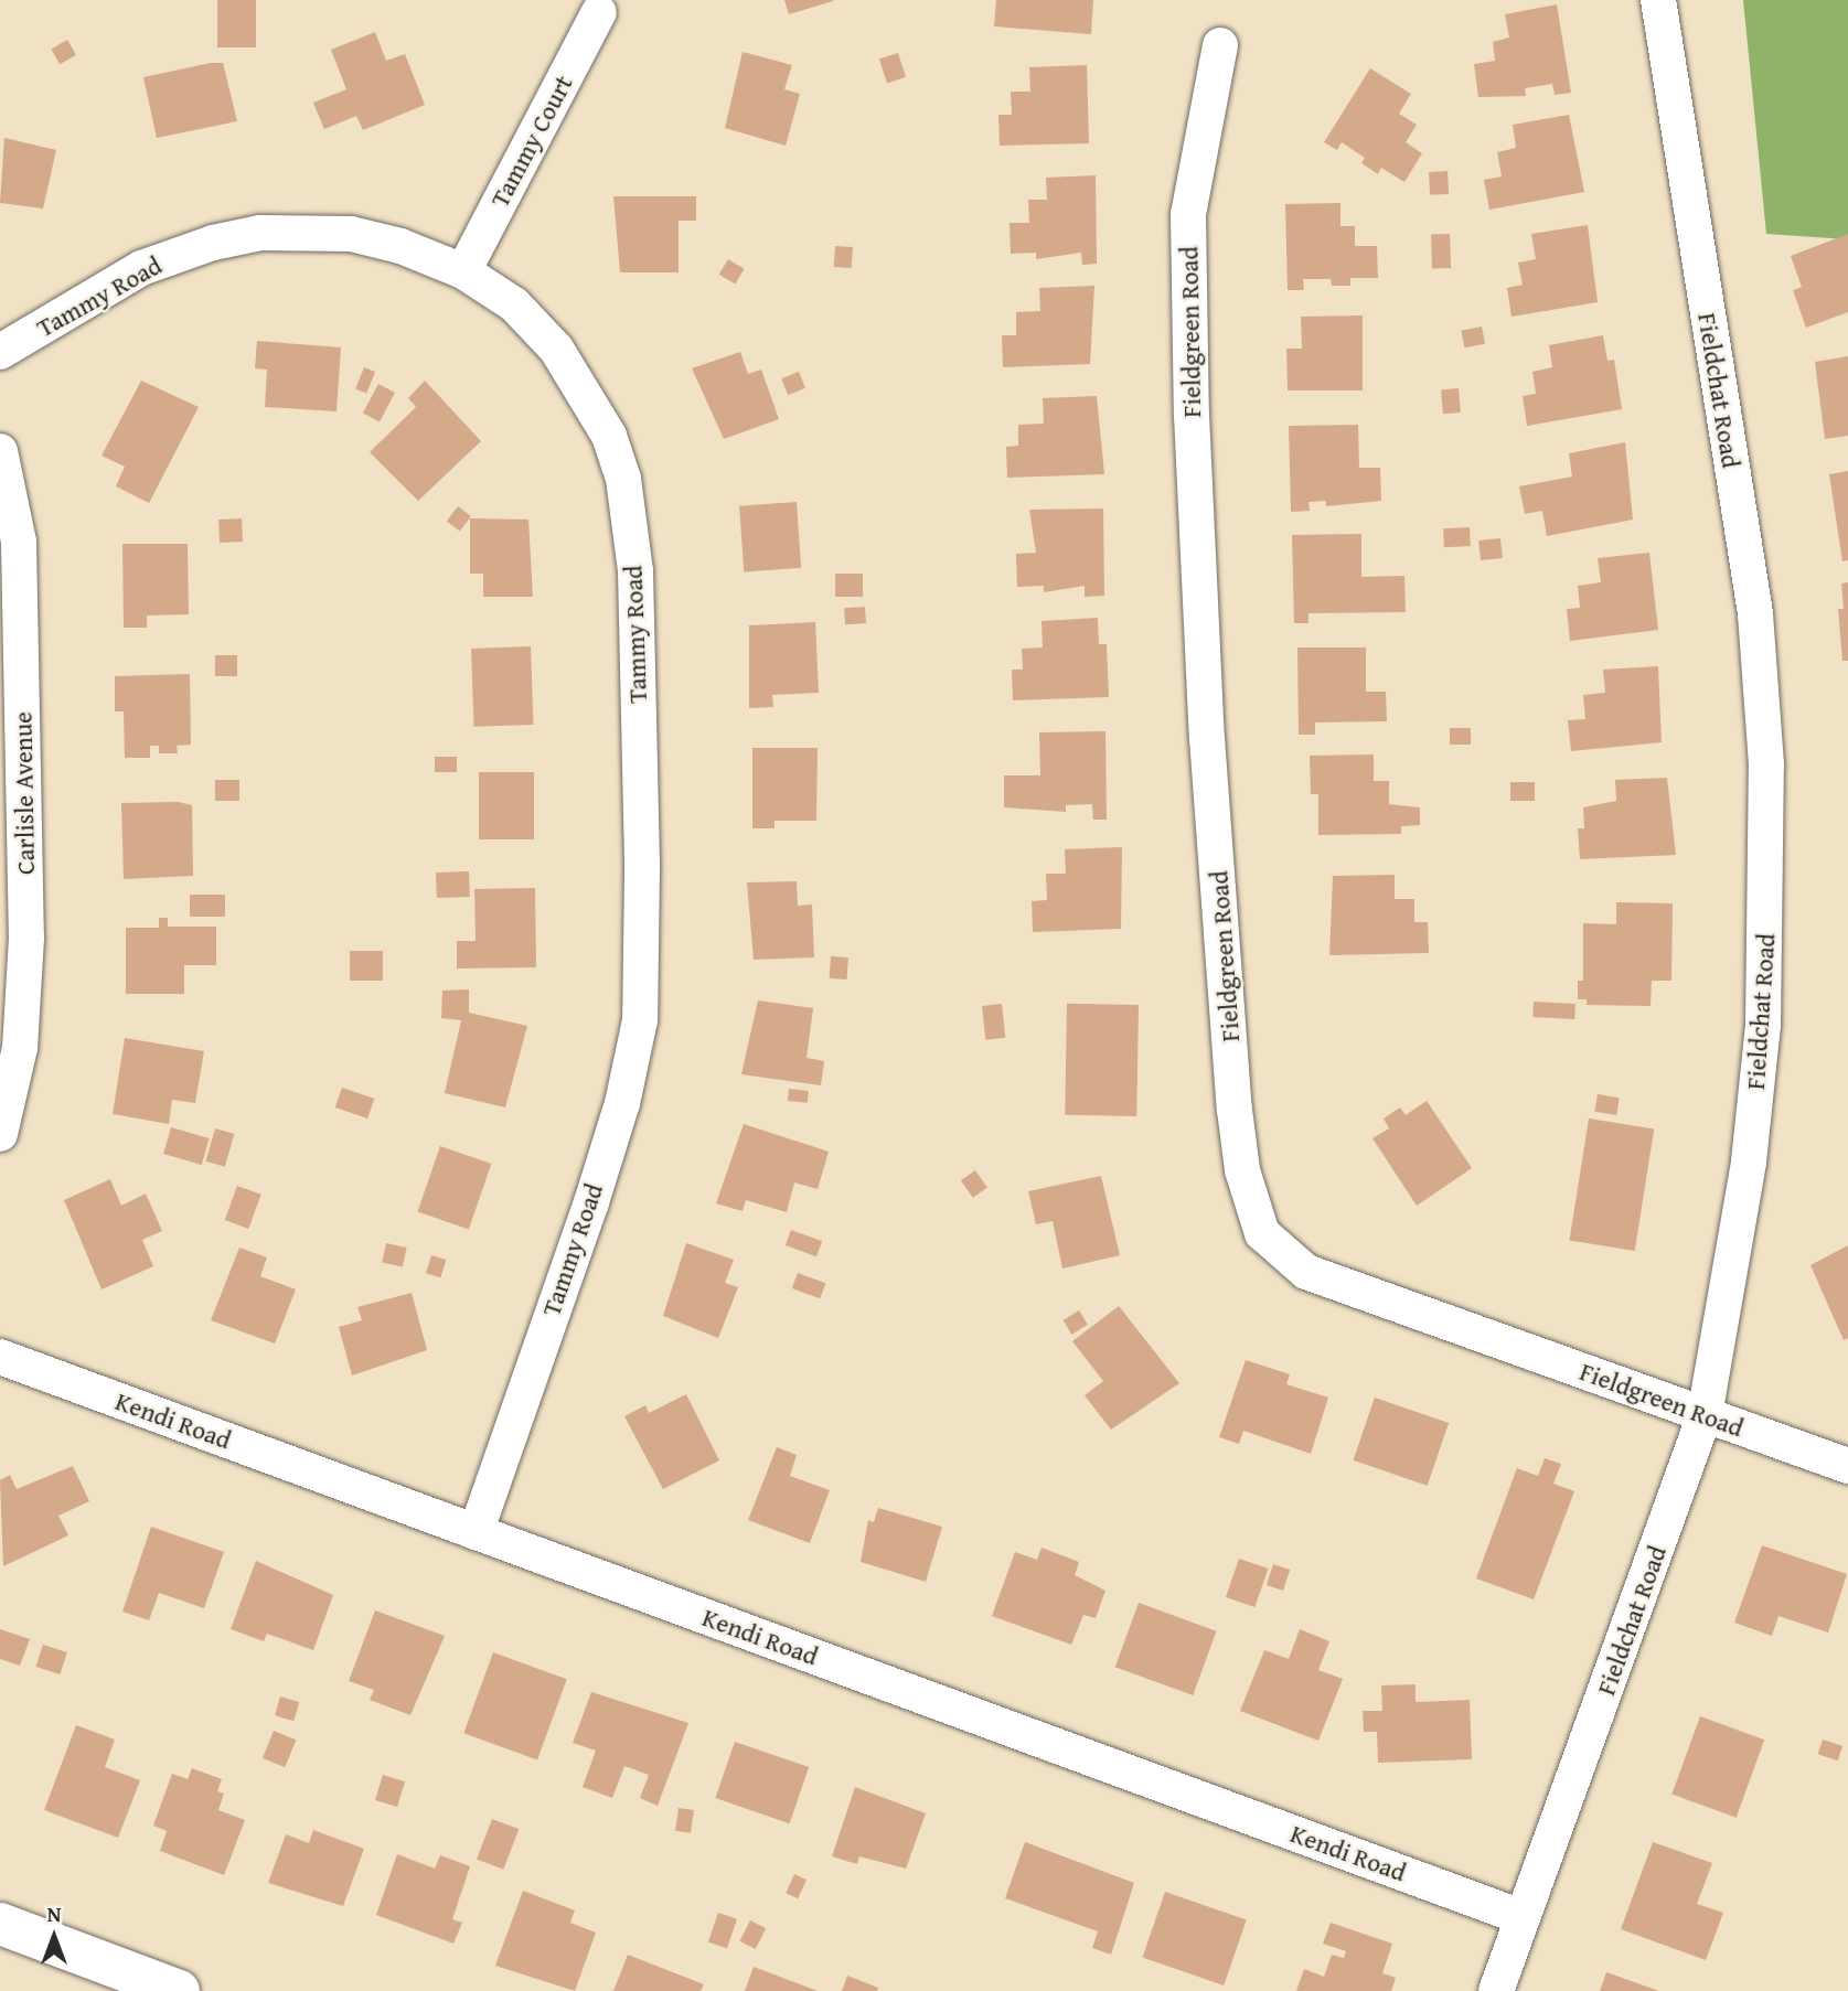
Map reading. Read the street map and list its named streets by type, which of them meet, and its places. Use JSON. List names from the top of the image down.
{
  "streets": {
    "street": [
      "Tammy Court",
      "Tammy Road",
      "Fieldgreen Road",
      "Fieldchat Road",
      "Carlisle Avenue",
      "Kendi Road"
    ]
  },
  "crossings": [
    ["Tammy Court", "Tammy Road"],
    ["Tammy Road", "Kendi Road"],
    ["Fieldgreen Road", "Fieldchat Road"],
    ["Fieldchat Road", "Kendi Road"]
  ],
  "north": "top"
}
